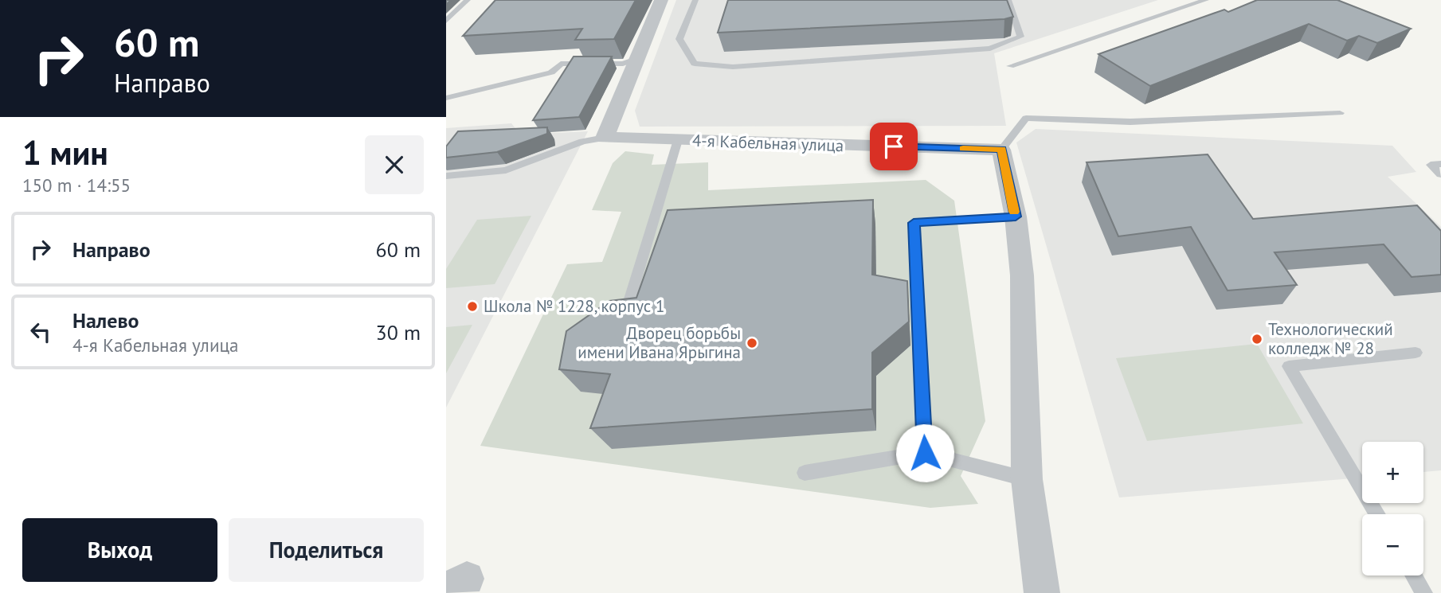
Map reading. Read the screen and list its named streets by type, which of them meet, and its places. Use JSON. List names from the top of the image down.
{
  "streets": {
    "street": ["4-я Кабельная улица"]
  },
  "places": ["Школа № 1228, корпус 1", "Технологический колледж № 28", "Дворец борьбы имени Ивана Ярыгина"],
  "page": {
    "turn": ["60 m", "Направо"],
    "heading": ["1 мин", "150 m · 14:55"],
    "list": [
      {
        "name": "Направо",
        "value": "60 m"
      },
      {
        "name": "Налево",
        "note": "4-я Кабельная улица",
        "value": "30 m"
      }
    ],
    "map_buttons": ["+", "−"],
    "buttons": ["Выход", "Поделиться"]
  }
}
